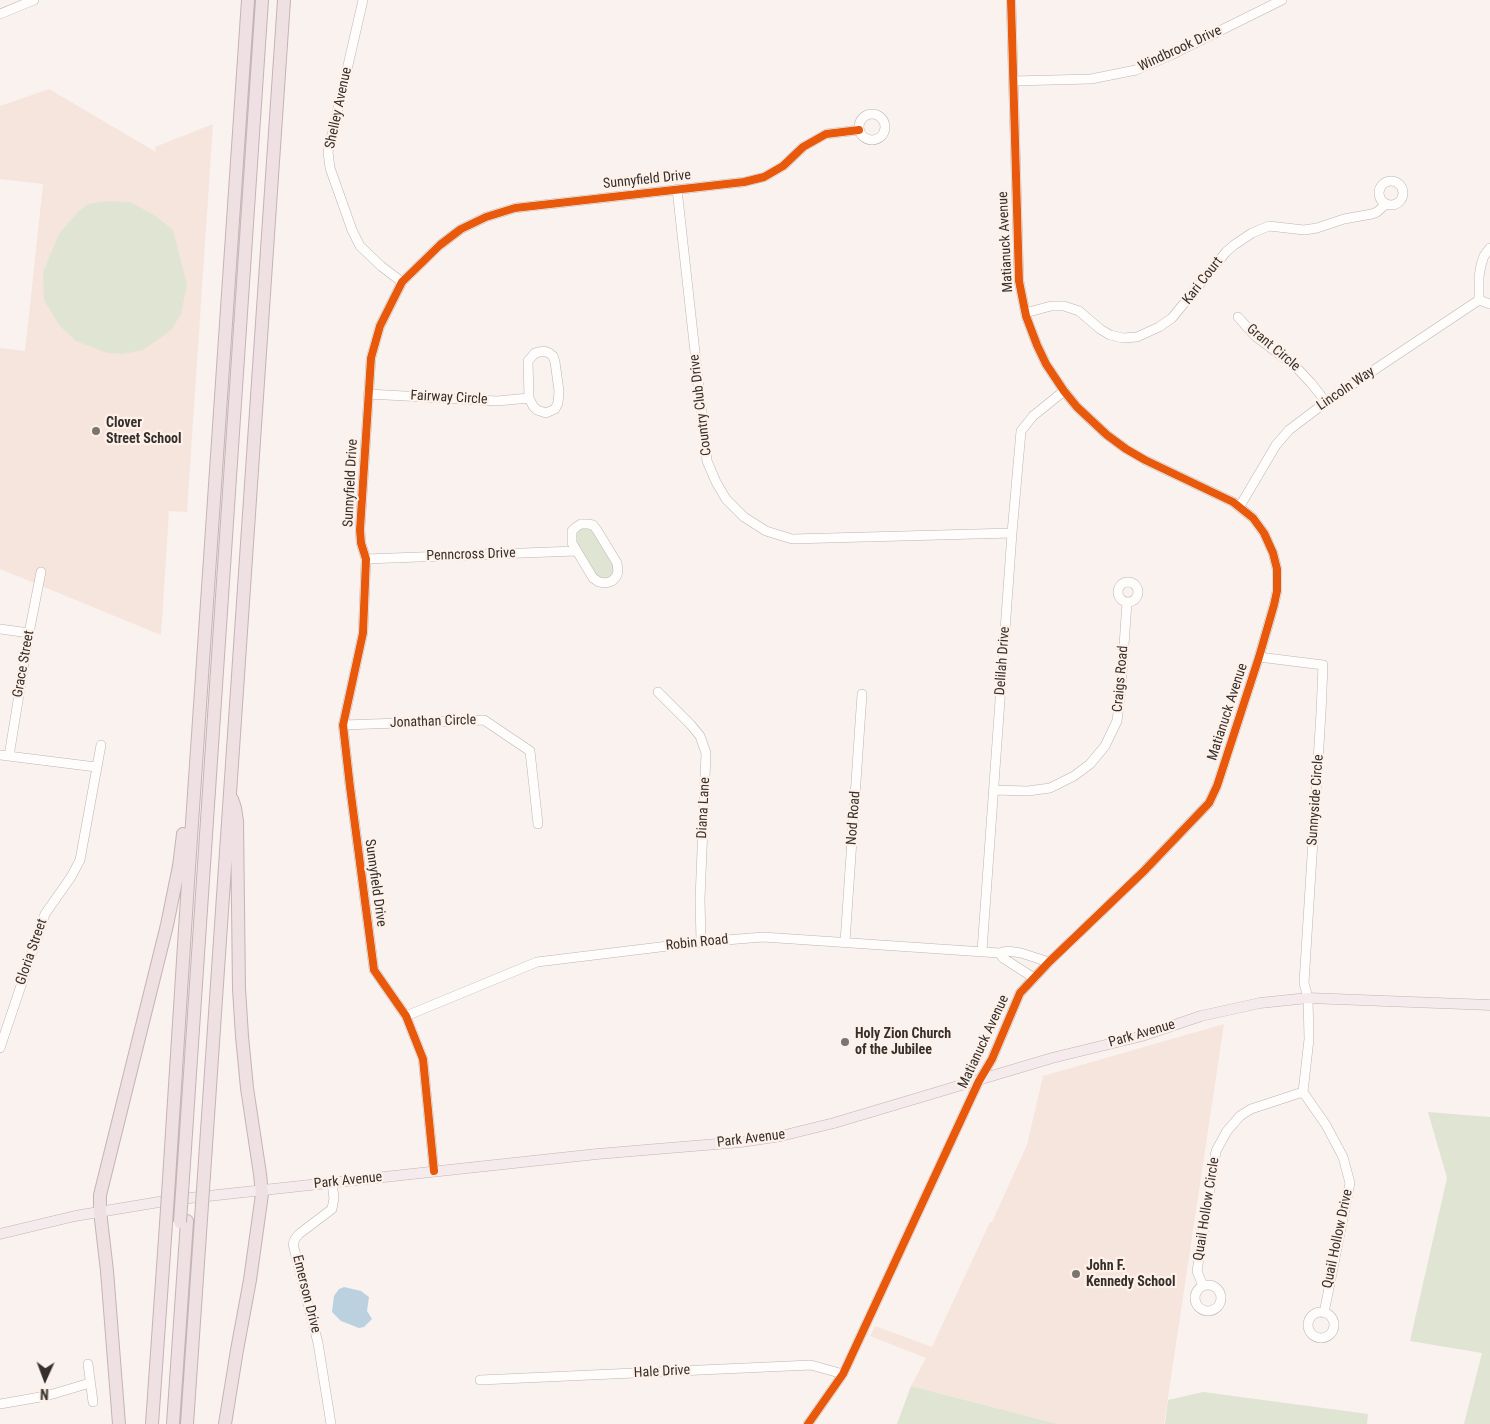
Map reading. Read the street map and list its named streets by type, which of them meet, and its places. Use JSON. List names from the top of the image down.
{
  "streets": {
    "main road": ["Park Avenue"],
    "street": [
      "Windbrook Drive",
      "Shelley Avenue",
      "Sunnyfield Drive",
      "Matianuck Avenue",
      "Kari Court",
      "Grant Circle",
      "Lincoln Way",
      "Fairway Circle",
      "Country Club Drive",
      "Penncross Drive",
      "Delilah Drive",
      "Grace Street",
      "Craigs Road",
      "Jonathan Circle",
      "Sunnyside Circle",
      "Diana Lane",
      "Nod Road",
      "Robin Road",
      "Gloria Street",
      "Quail Hollow Circle",
      "Quail Hollow Drive",
      "Emerson Drive",
      "Hale Drive"
    ]
  },
  "crossings": [
    ["Windbrook Drive", "Matianuck Avenue"],
    ["Shelley Avenue", "Sunnyfield Drive"],
    ["Sunnyfield Drive", "Fairway Circle"],
    ["Sunnyfield Drive", "Country Club Drive"],
    ["Sunnyfield Drive", "Penncross Drive"],
    ["Sunnyfield Drive", "Jonathan Circle"],
    ["Sunnyfield Drive", "Robin Road"],
    ["Sunnyfield Drive", "Park Avenue"],
    ["Matianuck Avenue", "Kari Court"],
    ["Matianuck Avenue", "Lincoln Way"],
    ["Matianuck Avenue", "Delilah Drive"],
    ["Matianuck Avenue", "Sunnyside Circle"],
    ["Matianuck Avenue", "Robin Road"],
    ["Matianuck Avenue", "Park Avenue"],
    ["Matianuck Avenue", "Hale Drive"],
    ["Grant Circle", "Lincoln Way"],
    ["Country Club Drive", "Delilah Drive"],
    ["Delilah Drive", "Craigs Road"],
    ["Delilah Drive", "Robin Road"],
    ["Sunnyside Circle", "Park Avenue"],
    ["Diana Lane", "Robin Road"],
    ["Nod Road", "Robin Road"],
    ["Park Avenue", "Emerson Drive"],
    ["Quail Hollow Circle", "Quail Hollow Drive"]
  ],
  "places": ["Clover Street School", "Holy Zion Church of the Jubilee", "John F. Kennedy School"],
  "north": "bottom"
}
